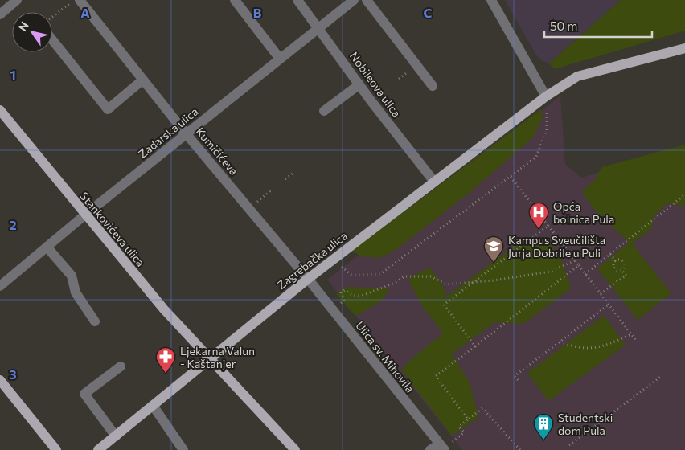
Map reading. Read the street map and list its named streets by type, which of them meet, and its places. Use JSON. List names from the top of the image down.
{
  "streets": {
    "main road": ["Stankovićeva ulica", "Zagrebačka ulica"],
    "street": [
      "Nobileova ulica",
      "Zadarska ulica",
      "Kumičićeva",
      "Ulica sv. Mihovila"
    ]
  },
  "crossings": [
    ["Nobileova ulica", "Zadarska ulica"],
    ["Nobileova ulica", "Zagrebačka ulica"],
    ["Zadarska ulica", "Kumičićeva"],
    ["Zadarska ulica", "Stankovićeva ulica"],
    ["Kumičićeva", "Zagrebačka ulica"],
    ["Kumičićeva", "Ulica sv. Mihovila"],
    ["Stankovićeva ulica", "Zagrebačka ulica"],
    ["Zagrebačka ulica", "Ulica sv. Mihovila"]
  ],
  "places": {
    "hospital": ["Opća bolnica Pula"],
    "school or university": ["Kampus Sveučilišta Jurja Dobrile u Puli"],
    "pharmacy": ["Ljekarna Valun - Kaštanjer"],
    "building": ["Studentski dom Pula"]
  },
  "scale_bar": "50 m",
  "north": "top left",
  "grid": {
    "columns": ["A", "B", "C"],
    "rows": ["1", "2", "3"]
  }
}
